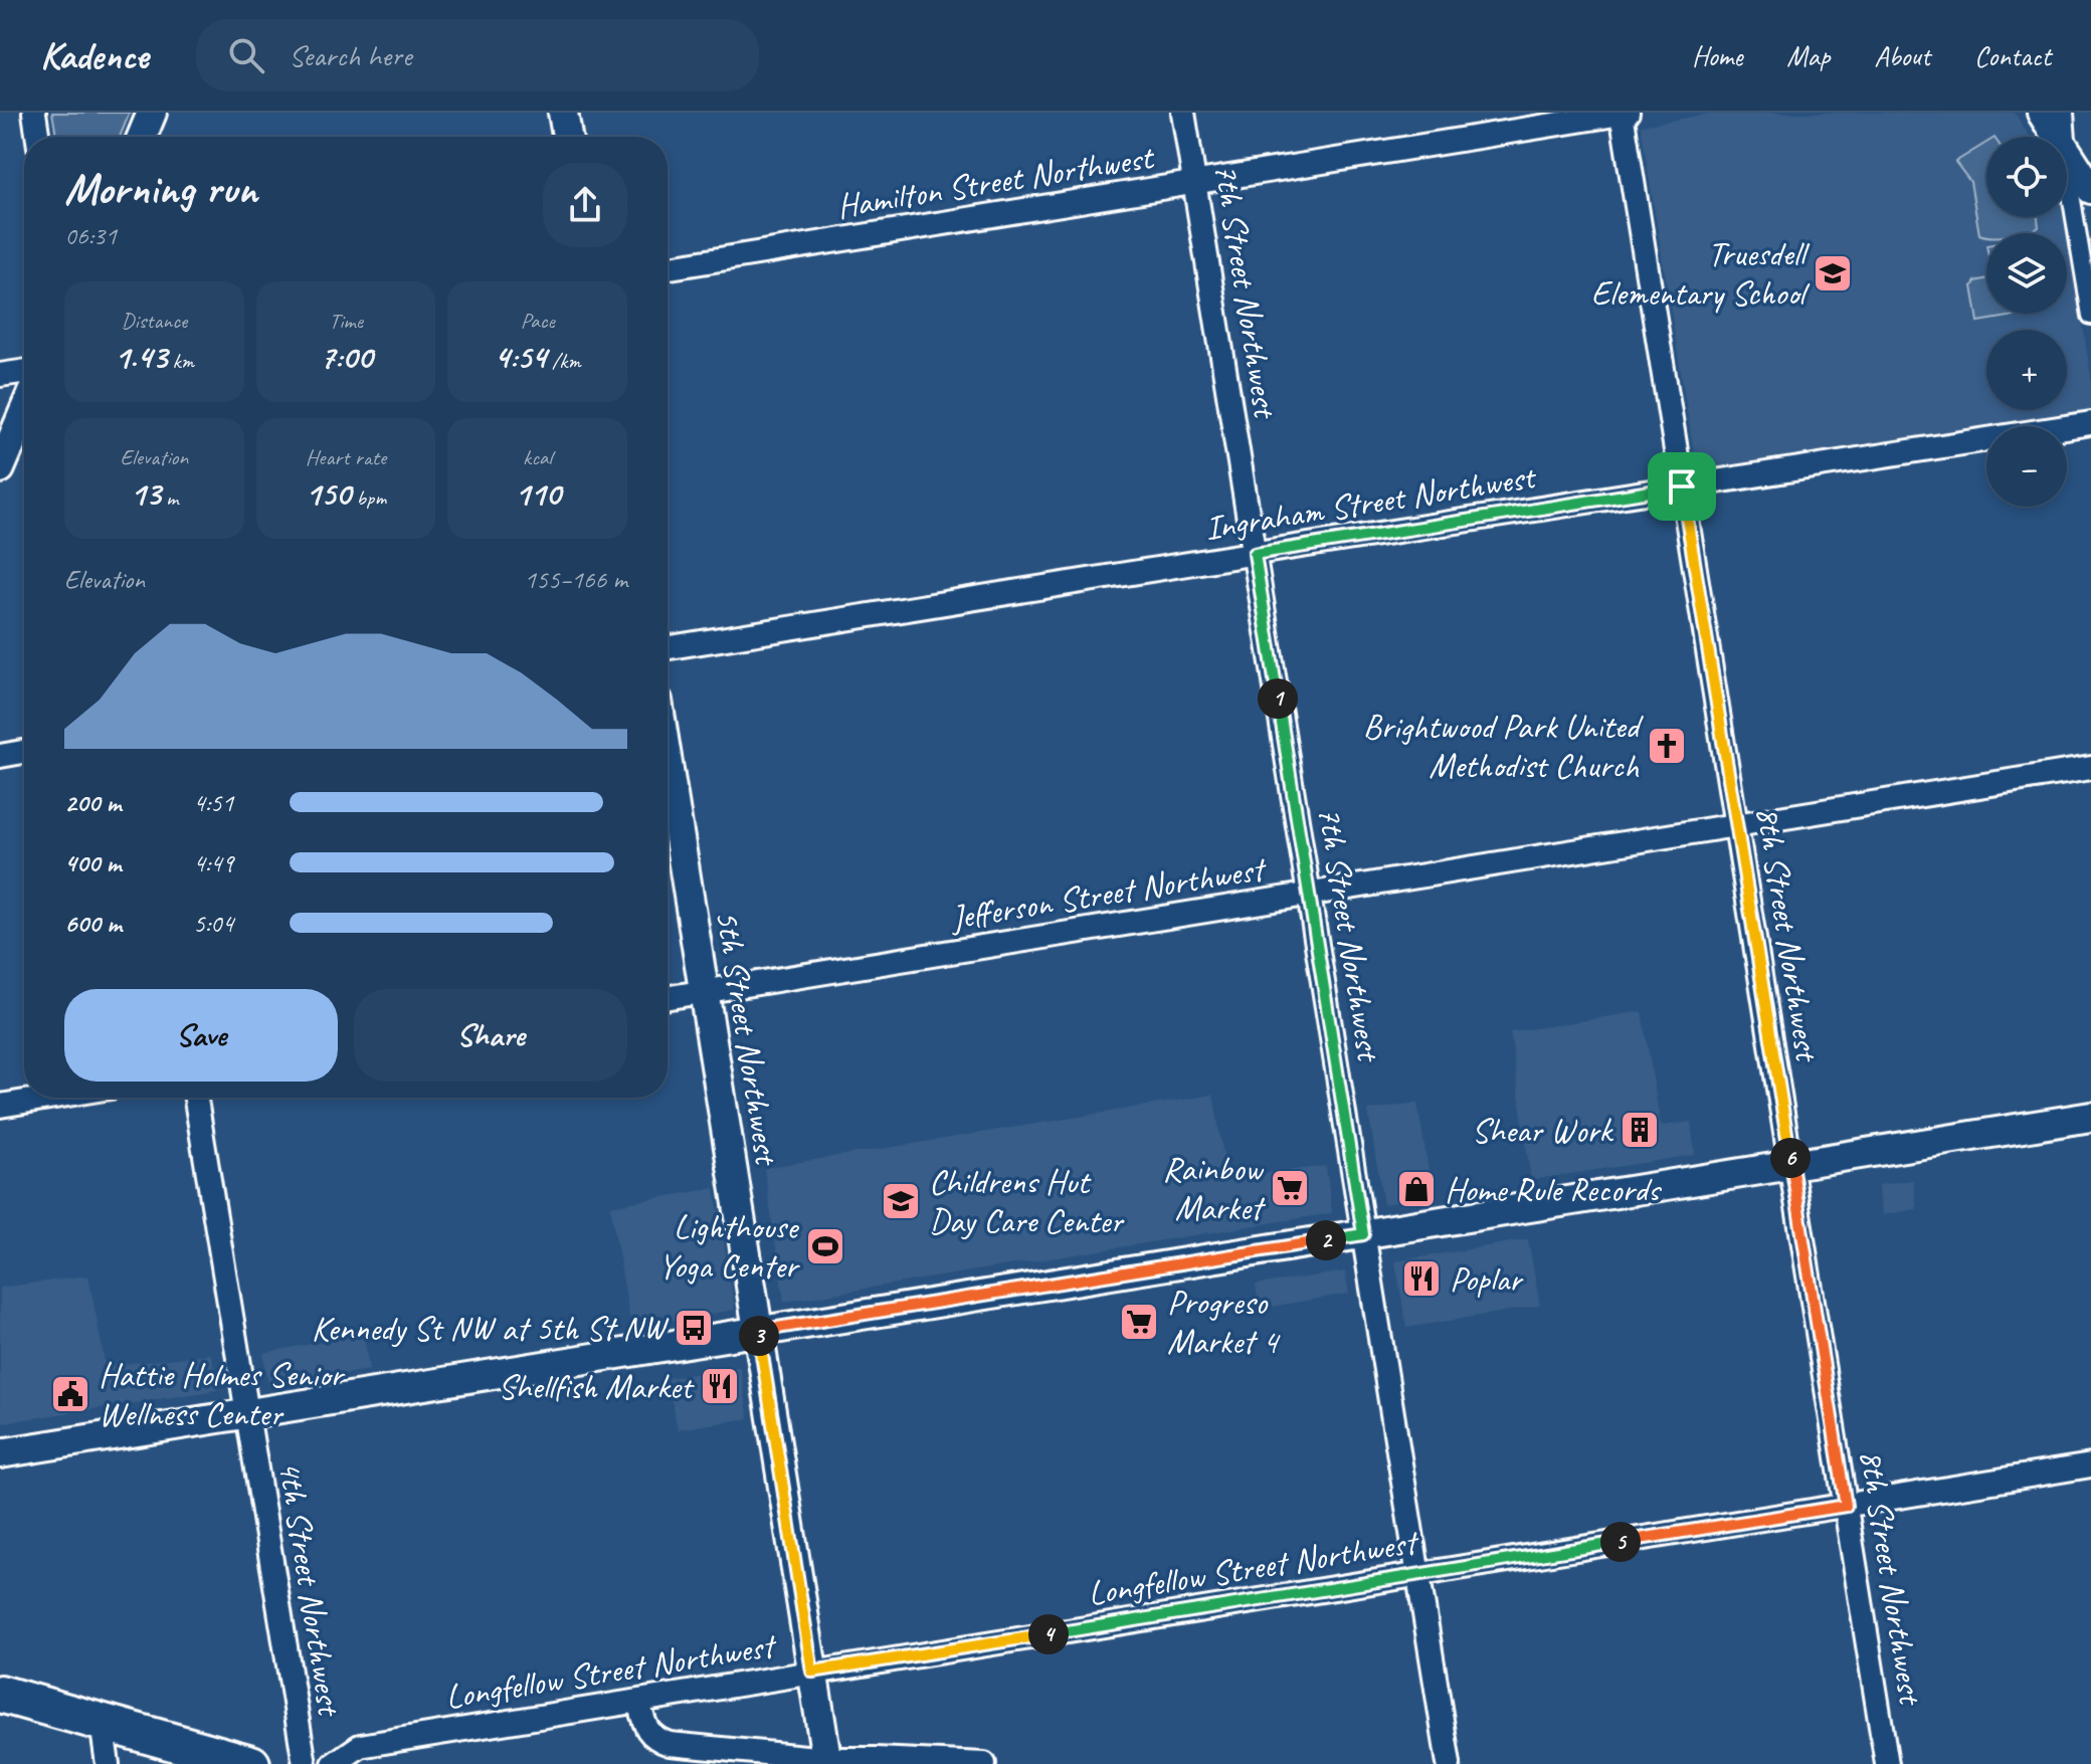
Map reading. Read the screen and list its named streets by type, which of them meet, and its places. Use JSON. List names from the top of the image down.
{
  "streets": {
    "street": [
      "Hamilton Street Northwest",
      "7th Street Northwest",
      "Ingraham Street Northwest",
      "Jefferson Street Northwest",
      "8th Street Northwest",
      "5th Street Northwest",
      "Longfellow Street Northwest",
      "4th Street Northwest"
    ]
  },
  "crossings": [
    ["Hamilton Street Northwest", "7th Street Northwest"],
    ["Hamilton Street Northwest", "8th Street Northwest"],
    ["7th Street Northwest", "Ingraham Street Northwest"],
    ["7th Street Northwest", "Jefferson Street Northwest"],
    ["7th Street Northwest", "Longfellow Street Northwest"],
    ["Ingraham Street Northwest", "8th Street Northwest"],
    ["Jefferson Street Northwest", "8th Street Northwest"],
    ["Jefferson Street Northwest", "5th Street Northwest"],
    ["8th Street Northwest", "Longfellow Street Northwest"],
    ["5th Street Northwest", "Longfellow Street Northwest"]
  ],
  "places": {
    "school or university": ["Truesdell Elementary School", "Childrens Hut Day Care Center"],
    "church": ["Brightwood Park United Methodist Church"],
    "building": ["Shear Work"],
    "supermarket": ["Rainbow Market", "Progreso Market 4"],
    "shop": ["Home Rule Records"],
    "sports": ["Lighthouse Yoga Center"],
    "restaurant": ["Poplar", "Shellfish Market"],
    "bus stop": ["Kennedy St NW at 5th St NW"],
    "public building": ["Hattie Holmes Senior Wellness Center"]
  },
  "page": {
    "header": "Kadence",
    "search": "Search here",
    "nav": [
      "Home",
      "Map",
      "About",
      "Contact"
    ],
    "map_buttons": ["+", "−"],
    "heading": ["Morning run", "06:31"],
    "stats": [
      ["Distance", "1.43 km"],
      ["Time", "7:00"],
      ["Pace", "4:54 /km"],
      ["Elevation", "13 m"],
      ["Heart rate", "150 bpm"],
      ["kcal", "110"]
    ],
    "chart": ["Elevation", "155–166 m"],
    "pins": [
      "1",
      "6",
      "2",
      "3",
      "5",
      "4"
    ],
    "list": [
      {
        "name": "200 m",
        "note": "4:51"
      },
      {
        "name": "400 m",
        "note": "4:49"
      },
      {
        "name": "600 m",
        "note": "5:04"
      }
    ],
    "buttons": ["Save", "Share"]
  }
}
